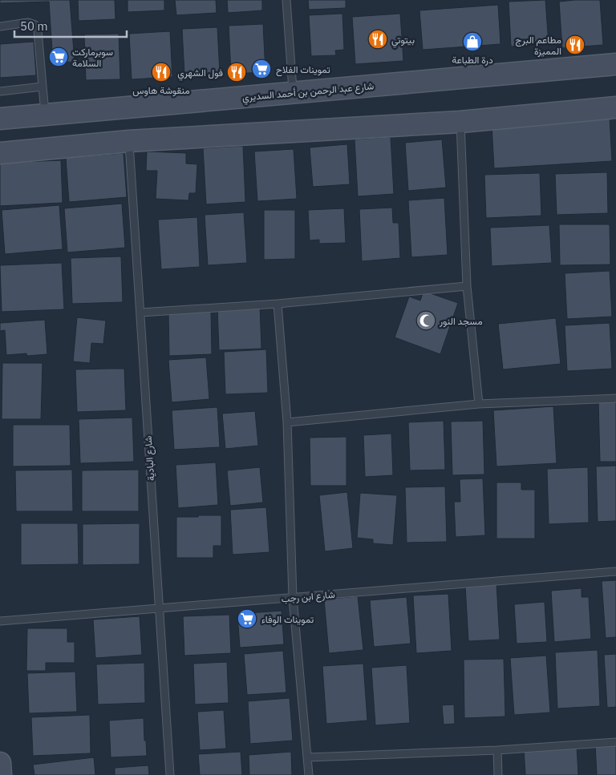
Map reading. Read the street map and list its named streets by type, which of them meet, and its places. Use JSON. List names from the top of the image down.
{
  "streets": {
    "street": ["شارع عبد الرحمن بن أحمد السديري"],
    "lane": ["شارع البادية", "شارع ابن رجب"]
  },
  "crossings": [
    ["شارع البادية", "شارع ابن رجب"]
  ],
  "places": {
    "restaurant": [
      "بيتوتي",
      "مطاعم البرج المميزة",
      "منقوشة هاوس",
      "فول الشهري"
    ],
    "shop": ["درة الطباعة"],
    "supermarket": ["سوبرماركت السلامة", "تموينات الفلاح", "تموينات الوفاء"],
    "mosque": ["مسجد النور"]
  },
  "scale_bar": "50 m"
}
